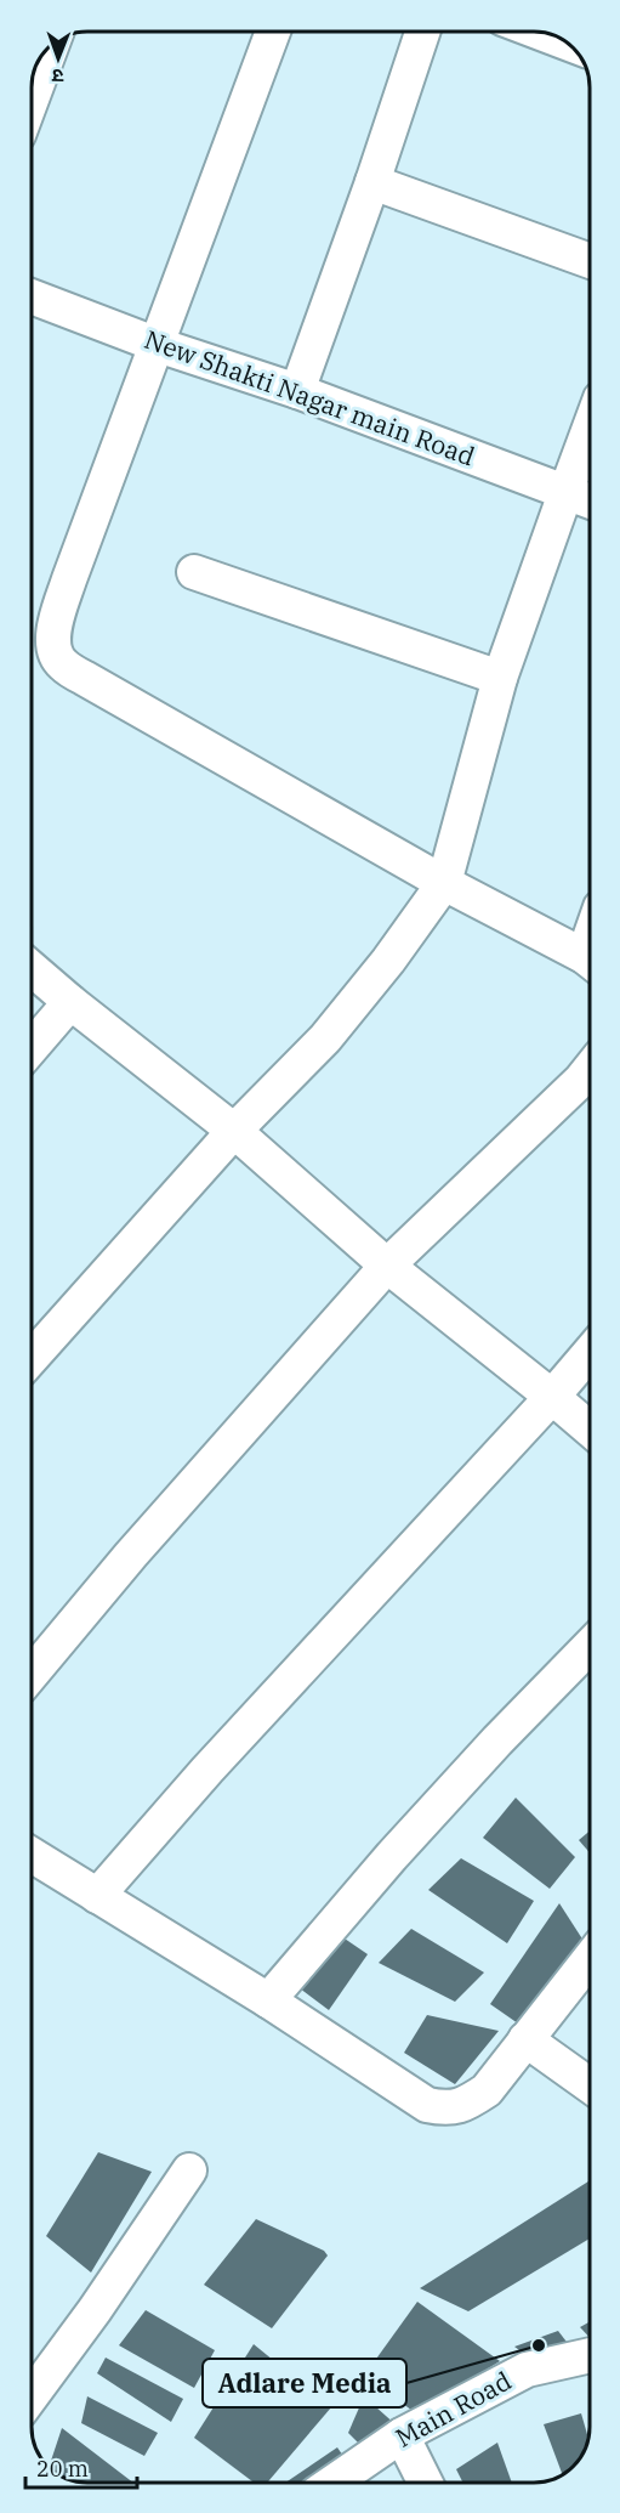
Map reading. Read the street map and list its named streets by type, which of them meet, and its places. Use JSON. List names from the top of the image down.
{
  "streets": {
    "street": ["New Shakti Nagar main Road", "Main Road"]
  },
  "places": ["Adlare Media"],
  "scale_bar": "20 m",
  "north": "bottom"
}
